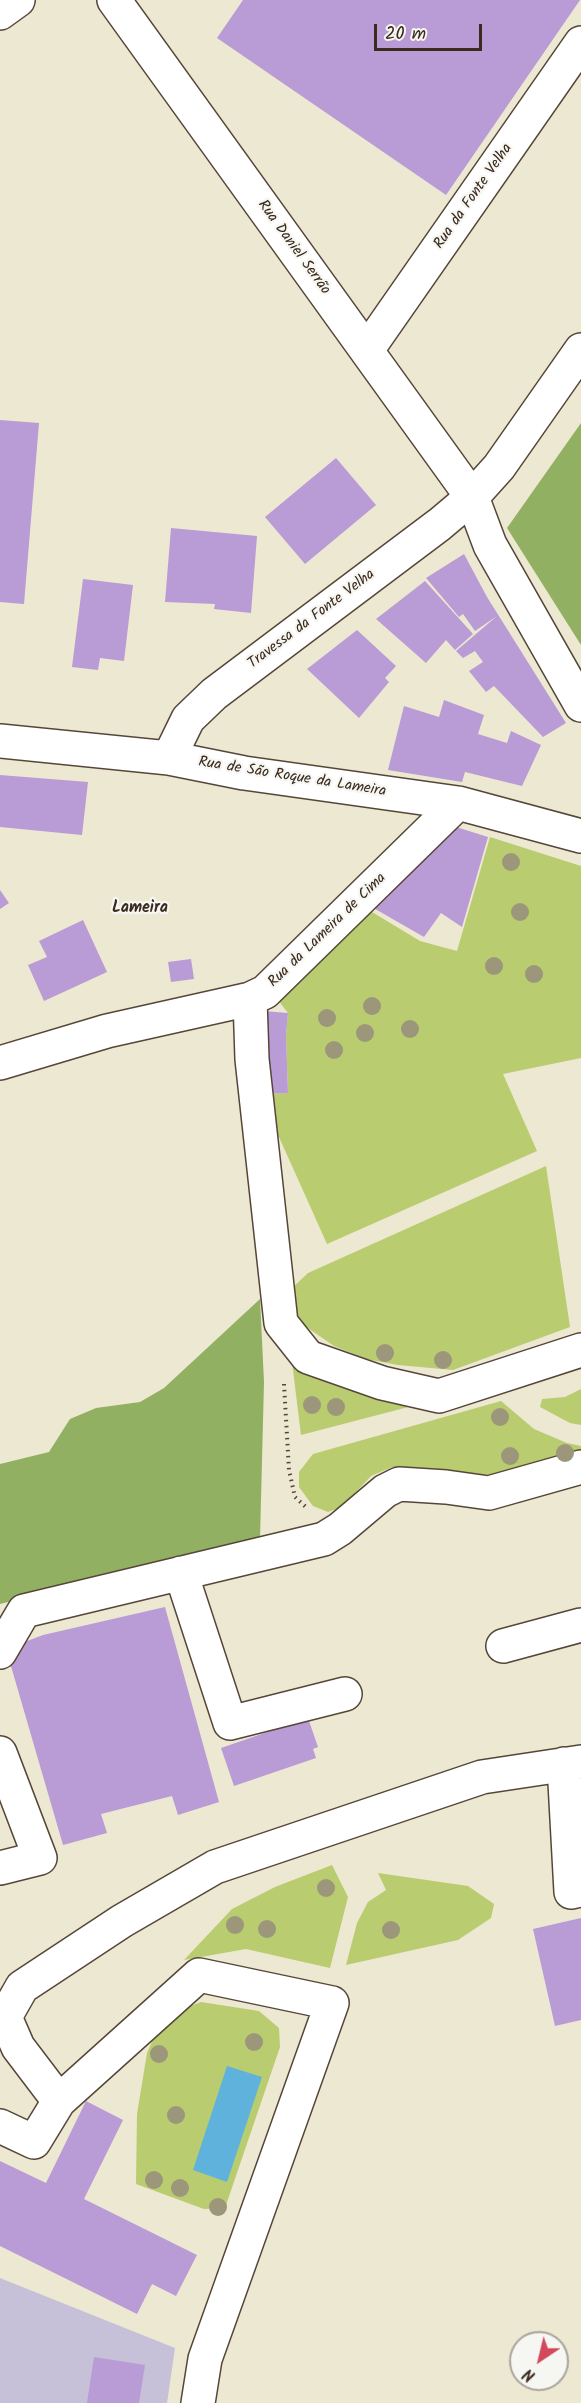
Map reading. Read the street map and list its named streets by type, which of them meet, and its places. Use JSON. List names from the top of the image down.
{
  "streets": {
    "street": [
      "Rua da Fonte Velha",
      "Rua Daniel Serrão",
      "Travessa da Fonte Velha",
      "Rua de São Roque da Lameira",
      "Rua da Lameira de Cima"
    ]
  },
  "crossings": [
    ["Rua da Fonte Velha", "Rua Daniel Serrão"],
    ["Rua Daniel Serrão", "Travessa da Fonte Velha"],
    ["Travessa da Fonte Velha", "Rua de São Roque da Lameira"],
    ["Rua de São Roque da Lameira", "Rua da Lameira de Cima"]
  ],
  "districts": ["Lameira"],
  "scale_bar": "20 m",
  "north": "bottom left"
}
